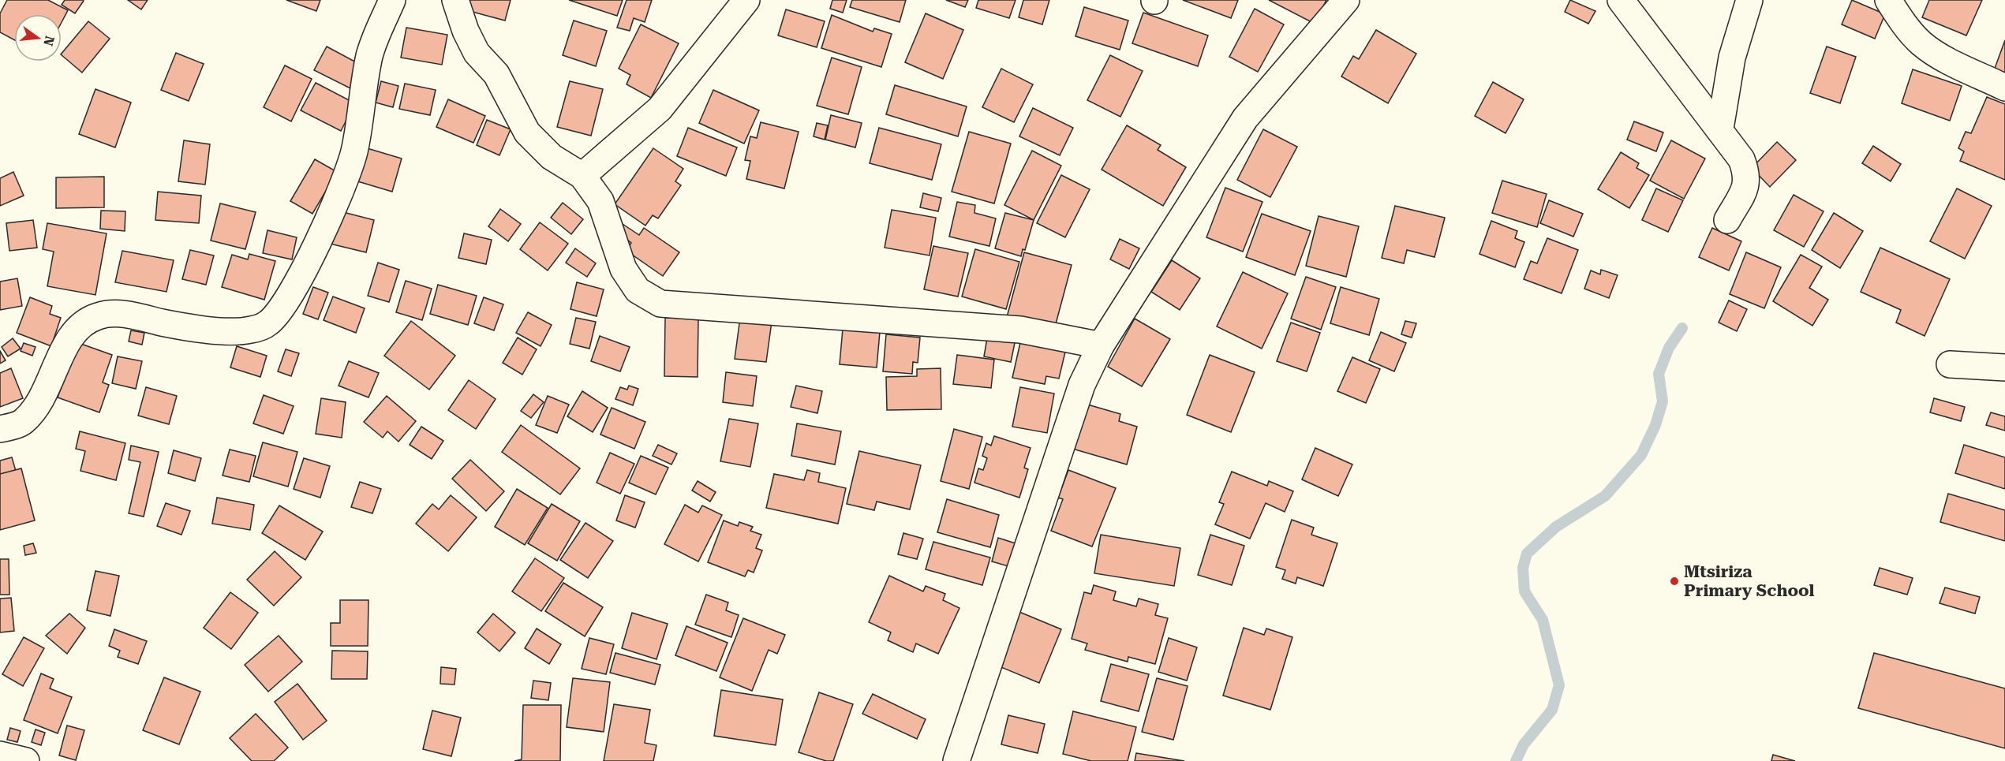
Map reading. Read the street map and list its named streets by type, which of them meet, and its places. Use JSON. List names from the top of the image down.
{
  "places": ["Mtsiriza Primary School"],
  "north": "right"
}
